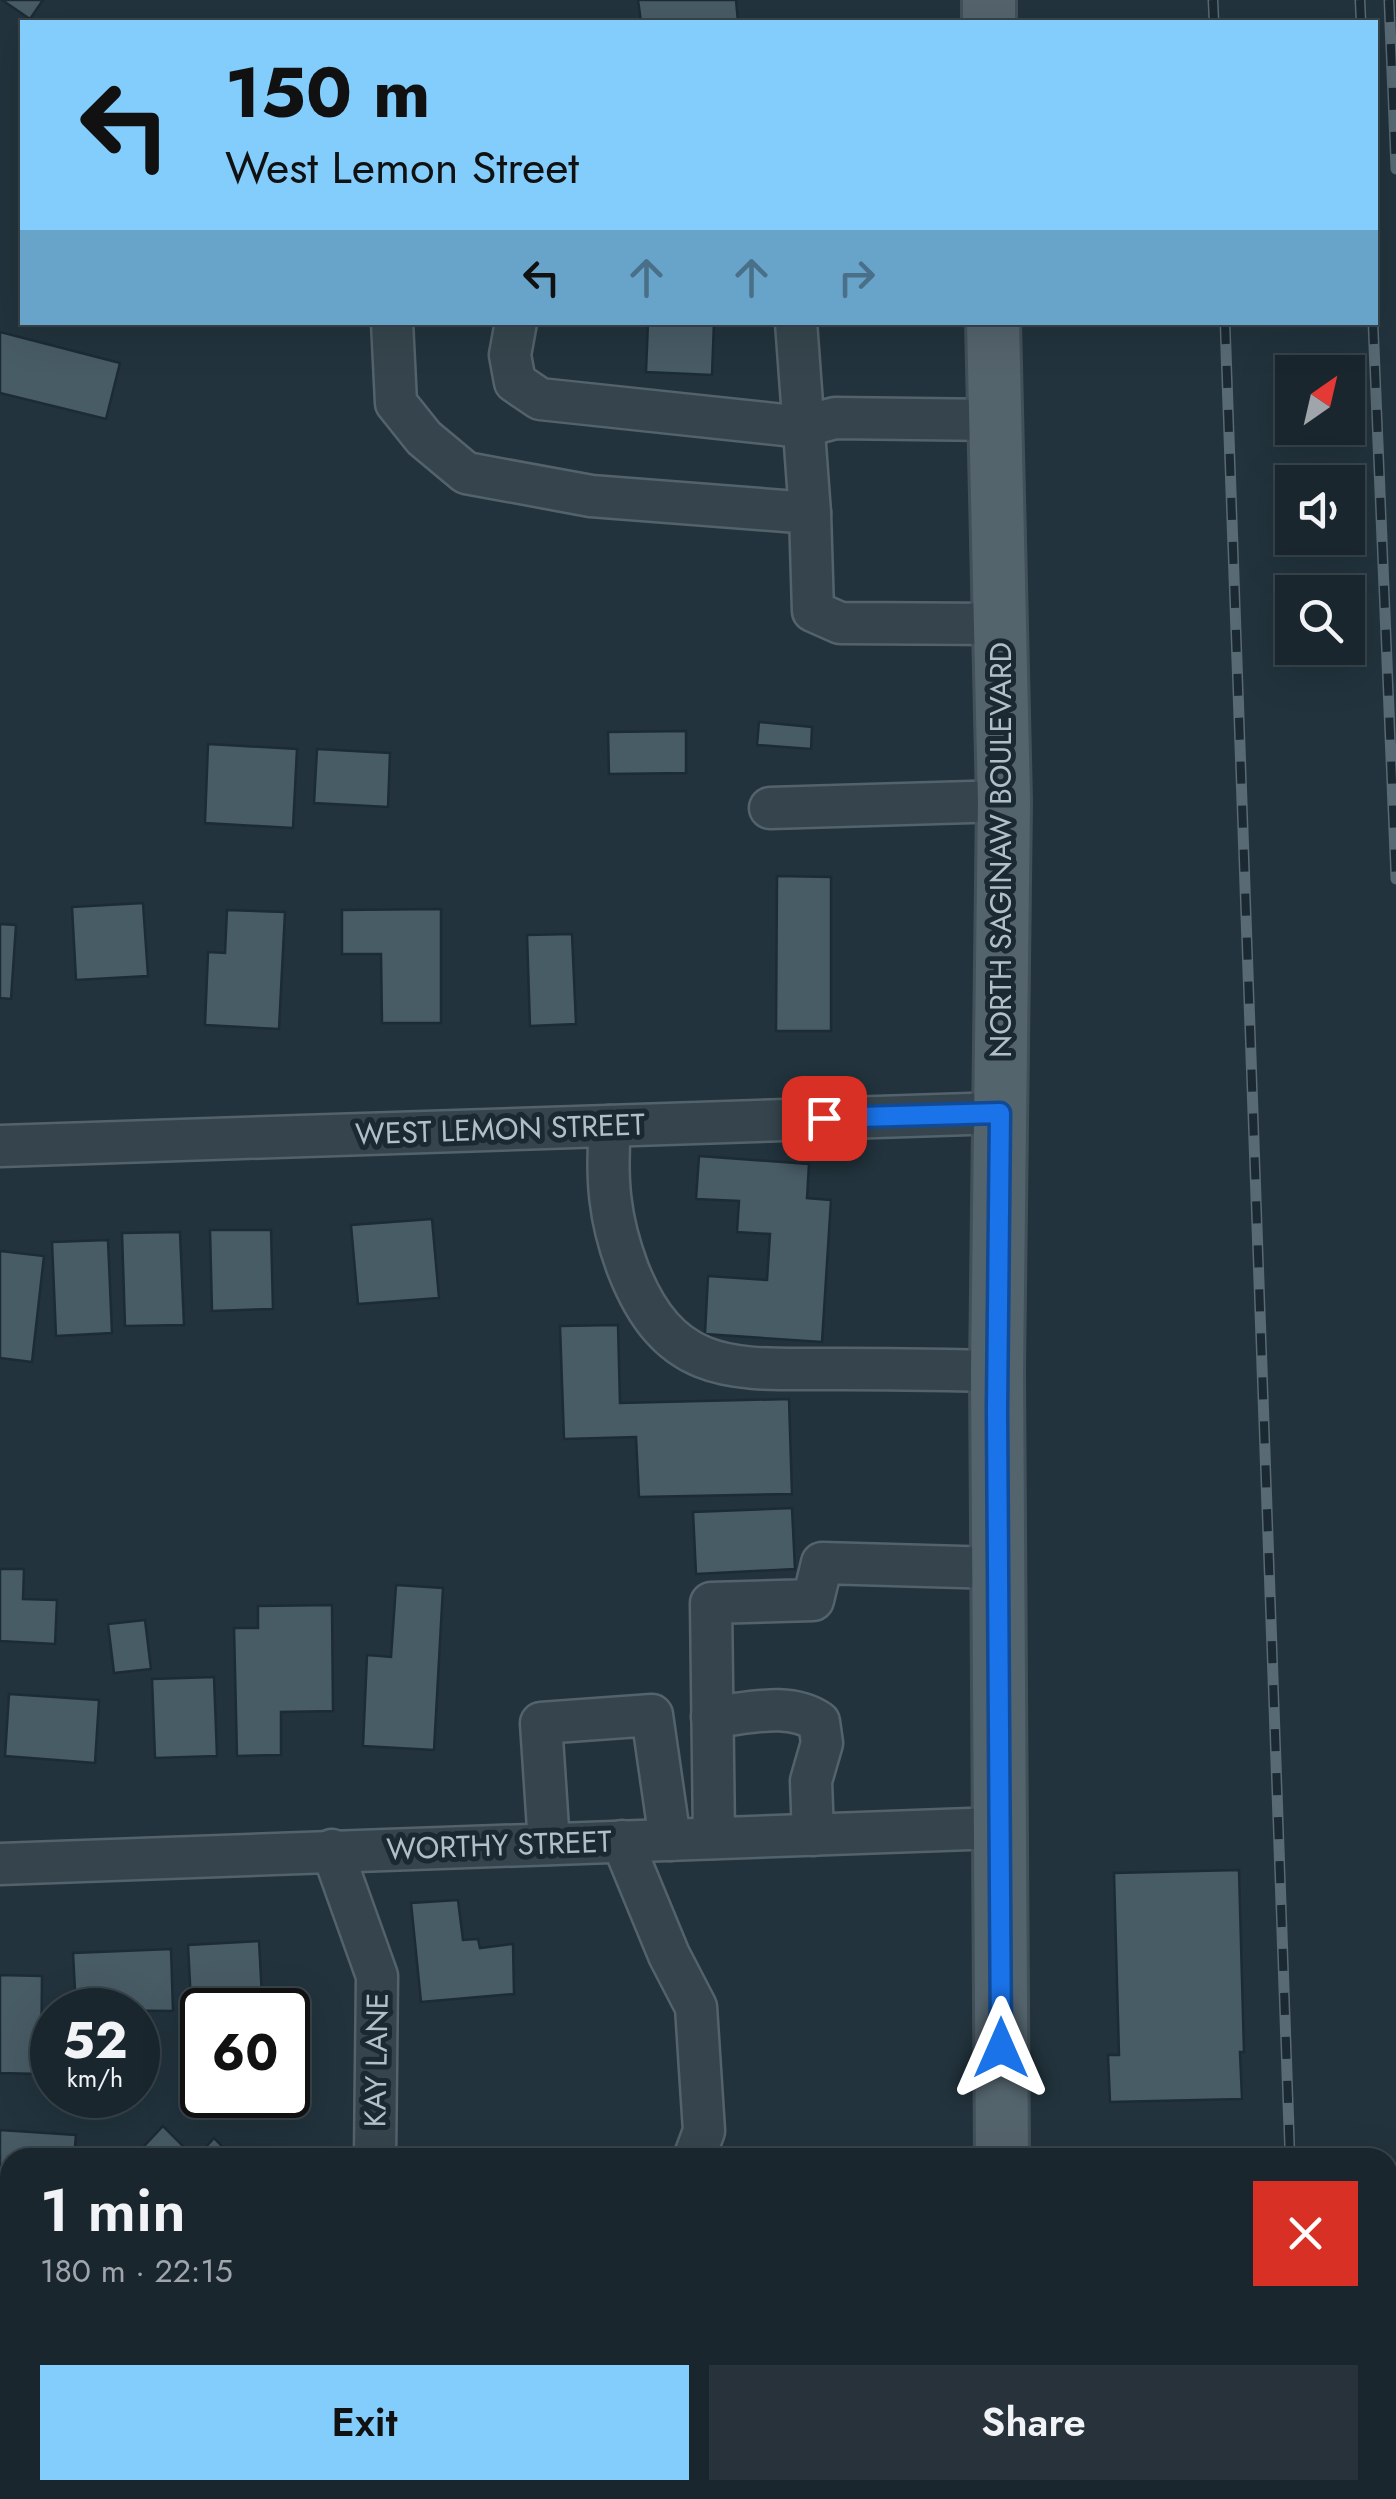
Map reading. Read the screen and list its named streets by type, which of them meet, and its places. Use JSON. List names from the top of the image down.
{
  "streets": {
    "main road": ["NORTH SAGINAW BOULEVARD"],
    "street": ["WEST LEMON STREET", "WORTHY STREET", "KAY LANE"]
  },
  "crossings": [
    ["NORTH SAGINAW BOULEVARD", "WEST LEMON STREET"],
    ["NORTH SAGINAW BOULEVARD", "WORTHY STREET"],
    ["WORTHY STREET", "KAY LANE"]
  ],
  "north": "top right",
  "page": {
    "turn": ["150 m", "West Lemon Street"],
    "speed": "52 km/h",
    "limit": "60",
    "heading": ["1 min", "180 m · 22:15"],
    "buttons": ["Exit", "Share"]
  }
}
